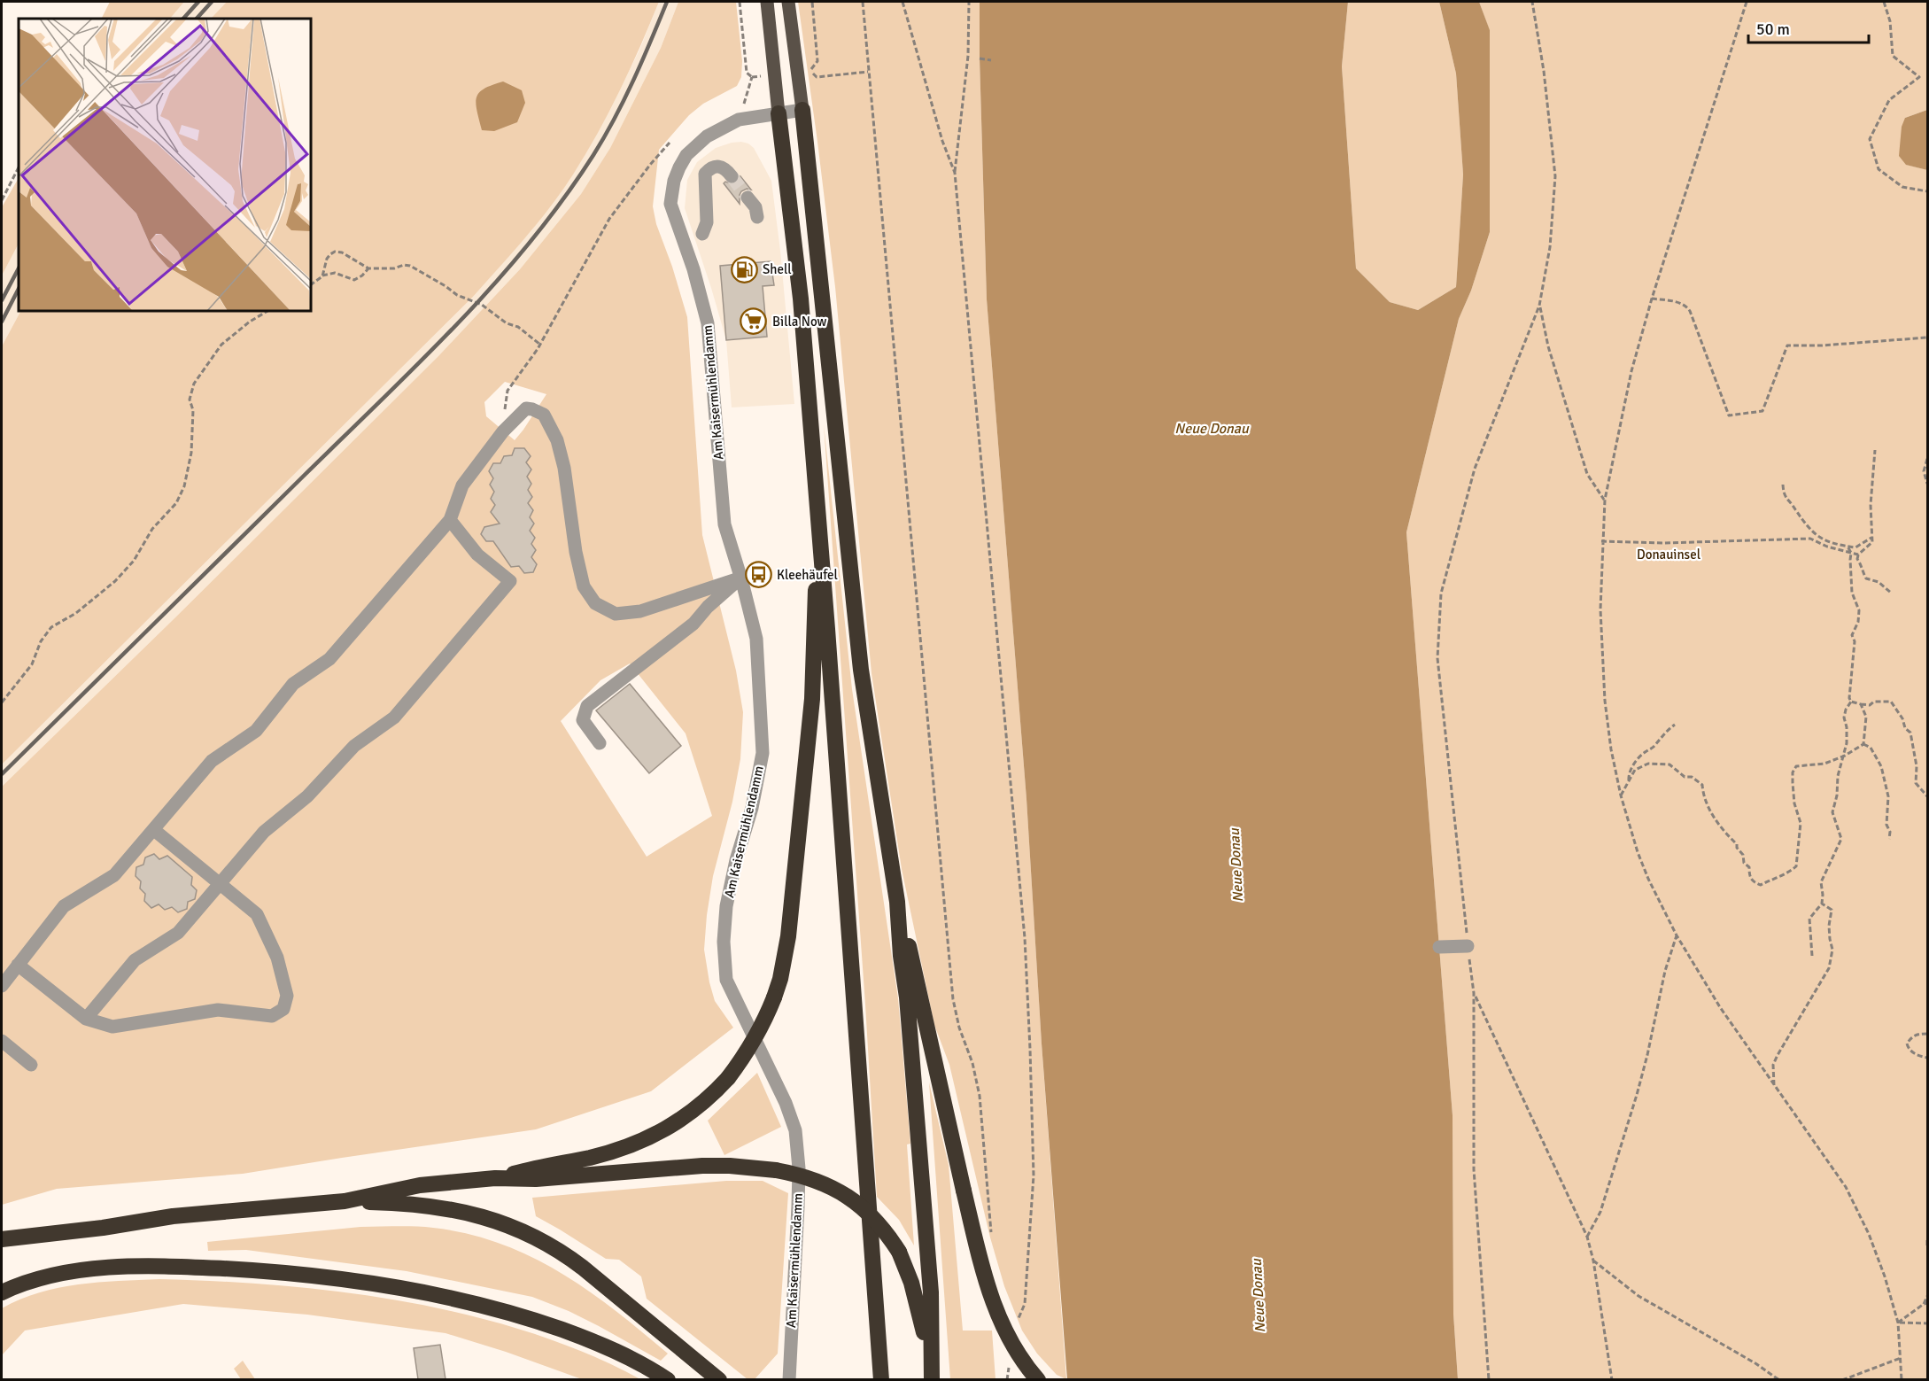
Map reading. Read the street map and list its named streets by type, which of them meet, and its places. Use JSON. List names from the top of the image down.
{
  "streets": {
    "street": ["Am Kaisermühlendamm"]
  },
  "water": ["Neue Donau"],
  "parks": ["Donauinsel"],
  "places": {
    "fuel station": ["Shell"],
    "supermarket": ["Billa Now"],
    "bus stop": ["Kleehäufel"]
  },
  "scale_bar": "50 m"
}
